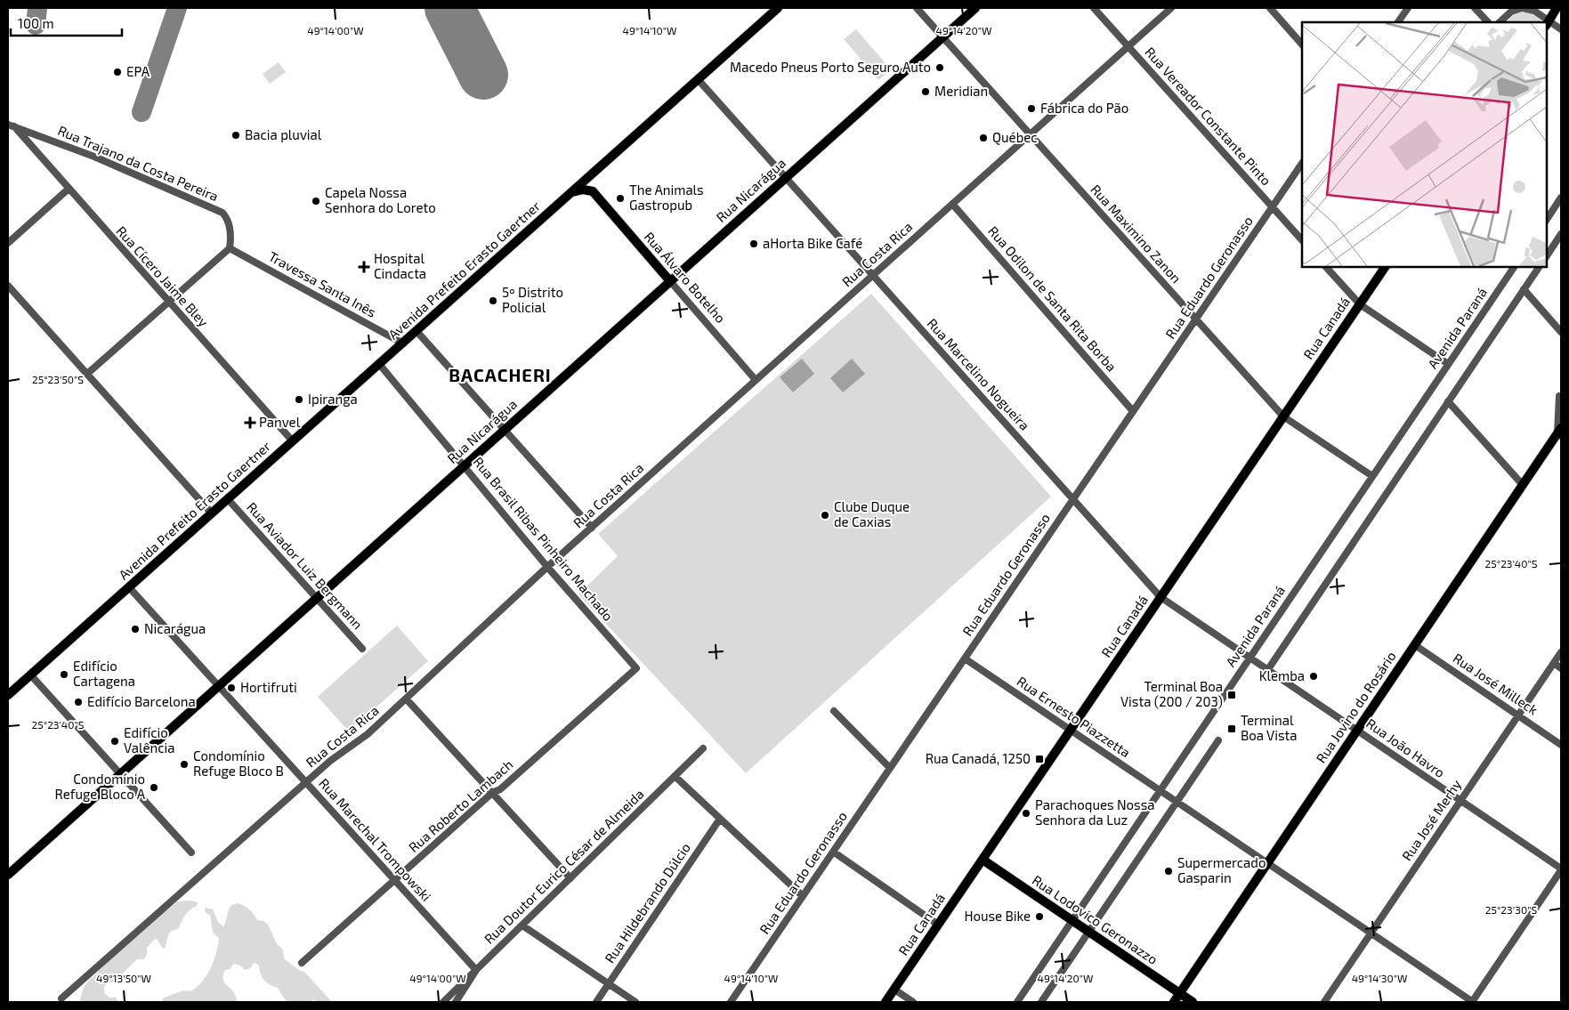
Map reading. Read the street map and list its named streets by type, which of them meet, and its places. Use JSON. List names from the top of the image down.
{
  "streets": {
    "main road": [
      "Rua Nicarágua",
      "Avenida Prefeito Erasto Gaertner",
      "Rua Álvaro Botelho",
      "Rua Canadá",
      "Rua Jovino do Rosário",
      "Rua Lodovico Geronazzo"
    ],
    "street": [
      "Rua Vereador Constante Pinto",
      "Rua Trajano da Costa Pereira",
      "Rua Maximino Zanon",
      "Rua Costa Rica",
      "Rua Cícero Jaime Bley",
      "Rua Eduardo Geronasso",
      "Travessa Santa Inês",
      "Rua Odilon de Santa Rita Borba",
      "Avenida Paraná",
      "Rua Marcelino Nogueira",
      "Rua Brasil Ribas Pinheiro Machado",
      "Rua Aviador Luiz Bergmann",
      "Rua José Milleck",
      "Rua Ernesto Piazzetta",
      "Rua João Havro",
      "Rua Roberto Lambach",
      "Rua José Merhy",
      "Rua Marechal Trompowski",
      "Rua Doutor Eurico César de Almeida",
      "Rua Hildebrando Dúlcio"
    ]
  },
  "crossings": [
    ["Rua Vereador Constante Pinto", "Rua Costa Rica"],
    ["Rua Vereador Constante Pinto", "Rua Eduardo Geronasso"],
    ["Rua Trajano da Costa Pereira", "Rua Cícero Jaime Bley"],
    ["Rua Trajano da Costa Pereira", "Travessa Santa Inês"],
    ["Rua Nicarágua", "Rua Maximino Zanon"],
    ["Rua Nicarágua", "Rua Álvaro Botelho"],
    ["Rua Nicarágua", "Rua Marcelino Nogueira"],
    ["Rua Nicarágua", "Rua Brasil Ribas Pinheiro Machado"],
    ["Rua Nicarágua", "Rua Aviador Luiz Bergmann"],
    ["Rua Nicarágua", "Rua Marechal Trompowski"],
    ["Rua Maximino Zanon", "Rua Costa Rica"],
    ["Rua Maximino Zanon", "Rua Eduardo Geronasso"],
    ["Rua Maximino Zanon", "Rua Canadá"],
    ["Rua Maximino Zanon", "Avenida Paraná"],
    ["Rua Costa Rica", "Rua Álvaro Botelho"],
    ["Rua Costa Rica", "Rua Odilon de Santa Rita Borba"],
    ["Rua Costa Rica", "Rua Marcelino Nogueira"],
    ["Rua Costa Rica", "Rua Brasil Ribas Pinheiro Machado"],
    ["Rua Costa Rica", "Rua Marechal Trompowski"],
    ["Avenida Prefeito Erasto Gaertner", "Rua Cícero Jaime Bley"],
    ["Avenida Prefeito Erasto Gaertner", "Travessa Santa Inês"],
    ["Avenida Prefeito Erasto Gaertner", "Rua Marcelino Nogueira"],
    ["Avenida Prefeito Erasto Gaertner", "Rua Brasil Ribas Pinheiro Machado"],
    ["Avenida Prefeito Erasto Gaertner", "Rua Aviador Luiz Bergmann"],
    ["Avenida Prefeito Erasto Gaertner", "Rua Marechal Trompowski"],
    ["Rua Eduardo Geronasso", "Rua Odilon de Santa Rita Borba"],
    ["Rua Eduardo Geronasso", "Rua Marcelino Nogueira"],
    ["Rua Eduardo Geronasso", "Rua Ernesto Piazzetta"],
    ["Rua Canadá", "Rua Marcelino Nogueira"],
    ["Rua Canadá", "Rua Ernesto Piazzetta"],
    ["Rua Canadá", "Rua Lodovico Geronazzo"],
    ["Avenida Paraná", "Rua Marcelino Nogueira"],
    ["Avenida Paraná", "Rua Ernesto Piazzetta"],
    ["Avenida Paraná", "Rua Lodovico Geronazzo"],
    ["Rua Marcelino Nogueira", "Rua João Havro"],
    ["Rua Brasil Ribas Pinheiro Machado", "Rua Roberto Lambach"],
    ["Rua José Milleck", "Rua Jovino do Rosário"],
    ["Rua José Milleck", "Rua José Merhy"],
    ["Rua Jovino do Rosário", "Rua Ernesto Piazzetta"],
    ["Rua Jovino do Rosário", "Rua João Havro"],
    ["Rua Jovino do Rosário", "Rua Lodovico Geronazzo"],
    ["Rua Ernesto Piazzetta", "Rua José Merhy"],
    ["Rua João Havro", "Rua José Merhy"],
    ["Rua Roberto Lambach", "Rua Marechal Trompowski"],
    ["Rua Marechal Trompowski", "Rua Doutor Eurico César de Almeida"]
  ],
  "districts": ["BACACHERI"],
  "places": {
    "other": [
      "Macedo Pneus Porto Seguro Auto",
      "EPA",
      "Meridian",
      "Fábrica do Pão",
      "Bacia pluvial",
      "Québec",
      "The Animals Gastropub",
      "Capela Nossa Senhora do Loreto",
      "aHorta Bike Café",
      "5º Distrito Policial",
      "Ipiranga",
      "Clube Duque de Caxias",
      "Nicarágua",
      "Edifício Cartagena",
      "Klemba",
      "Hortifruti",
      "Edifício Barcelona",
      "Edifício Valência",
      "Condomínio Refuge Bloco B",
      "Condomínio Refuge Bloco A",
      "Parachoques Nossa Senhora da Luz",
      "Supermercado Gasparin",
      "House Bike"
    ],
    "health": ["Hospital Cindacta", "Panvel"],
    "transit": ["Terminal Boa Vista (200 / 203)", "Terminal Boa Vista", "Rua Canadá, 1250"]
  },
  "scale_bar": "100 m",
  "coordinates": [
    "49°14'00\"W",
    "49°14'10\"W",
    "49°14'20\"W",
    "25°23'50\"S",
    "25°23'40\"S",
    "25°23'30\"S",
    "49°13'50\"W",
    "49°14'30\"W"
  ]
}
